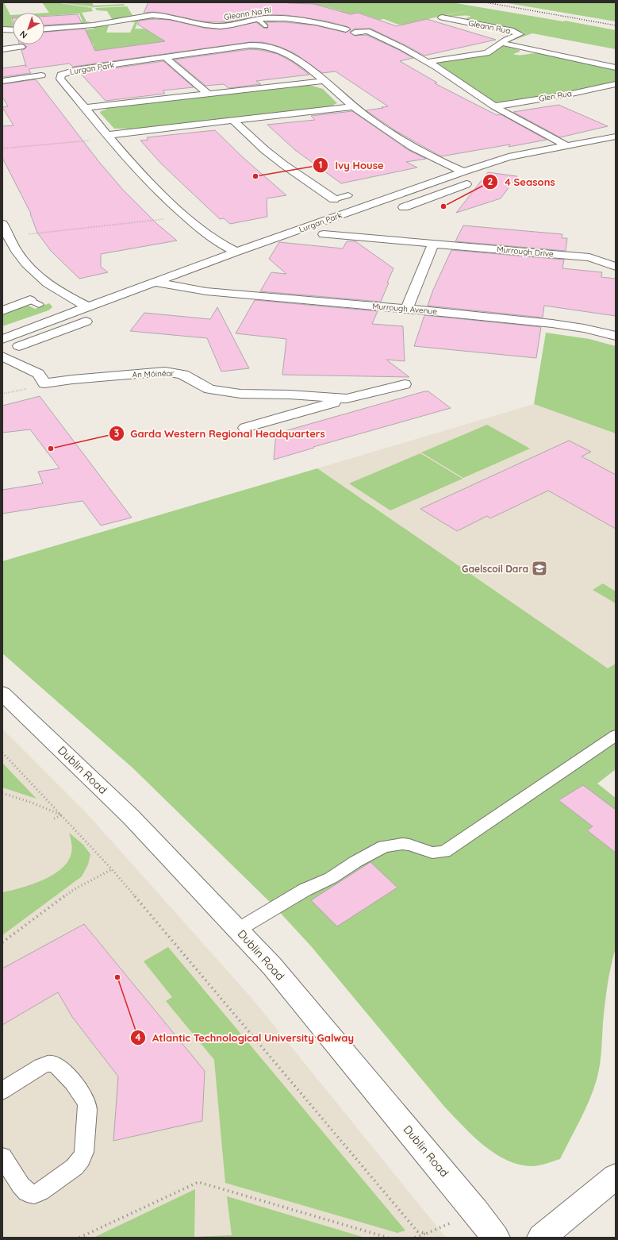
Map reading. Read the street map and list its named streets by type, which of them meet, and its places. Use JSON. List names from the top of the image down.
{
  "streets": {
    "street": [
      "Gleann Na Rí",
      "Gleann Rua",
      "Lurgan Park",
      "Glen Rua",
      "Murrough Drive",
      "Murrough Avenue",
      "An Móinéar",
      "Dublin Road"
    ]
  },
  "crossings": [
    ["Lurgan Park", "Murrough Avenue"]
  ],
  "places": {
    "other": [
      "Ivy House",
      "4 Seasons",
      "Garda Western Regional Headquarters",
      "Atlantic Technological University Galway"
    ],
    "school or university": ["Gaelscoil Dara"]
  },
  "north": "bottom left"
}
